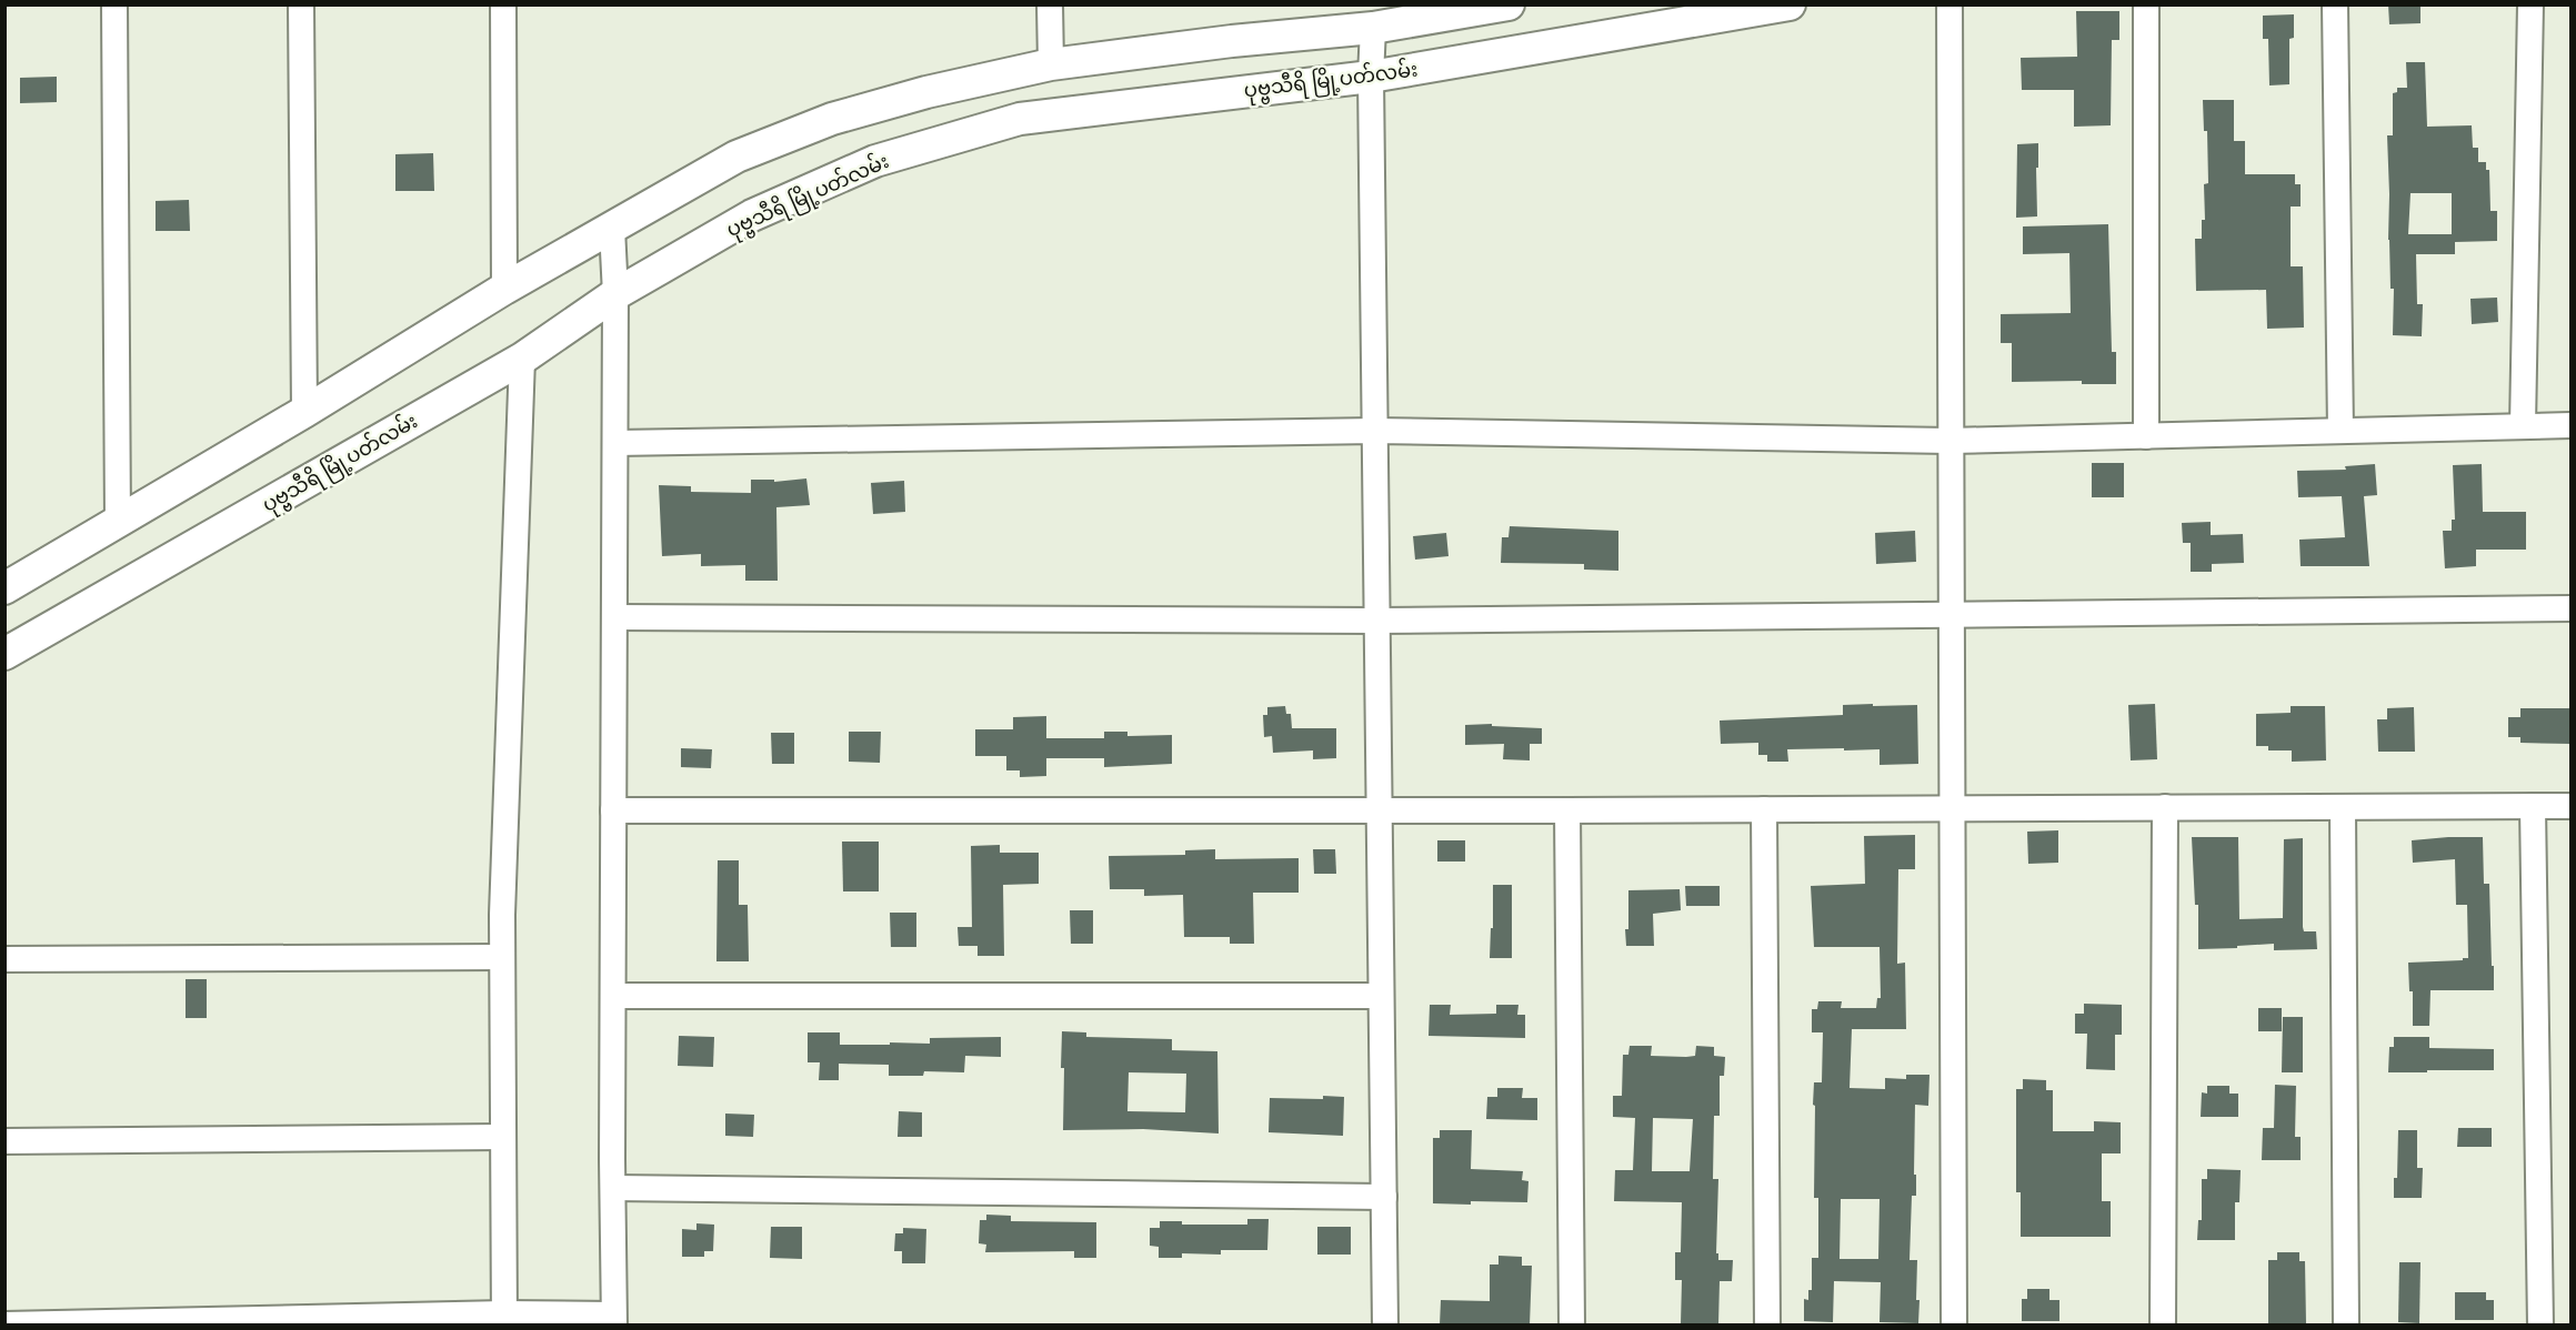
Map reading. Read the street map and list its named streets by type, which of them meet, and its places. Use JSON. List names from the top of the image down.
{
  "streets": {
    "main road": ["ပုဗ္ဗသီရိ မြို့ပတ်လမ်း"]
  }
}
